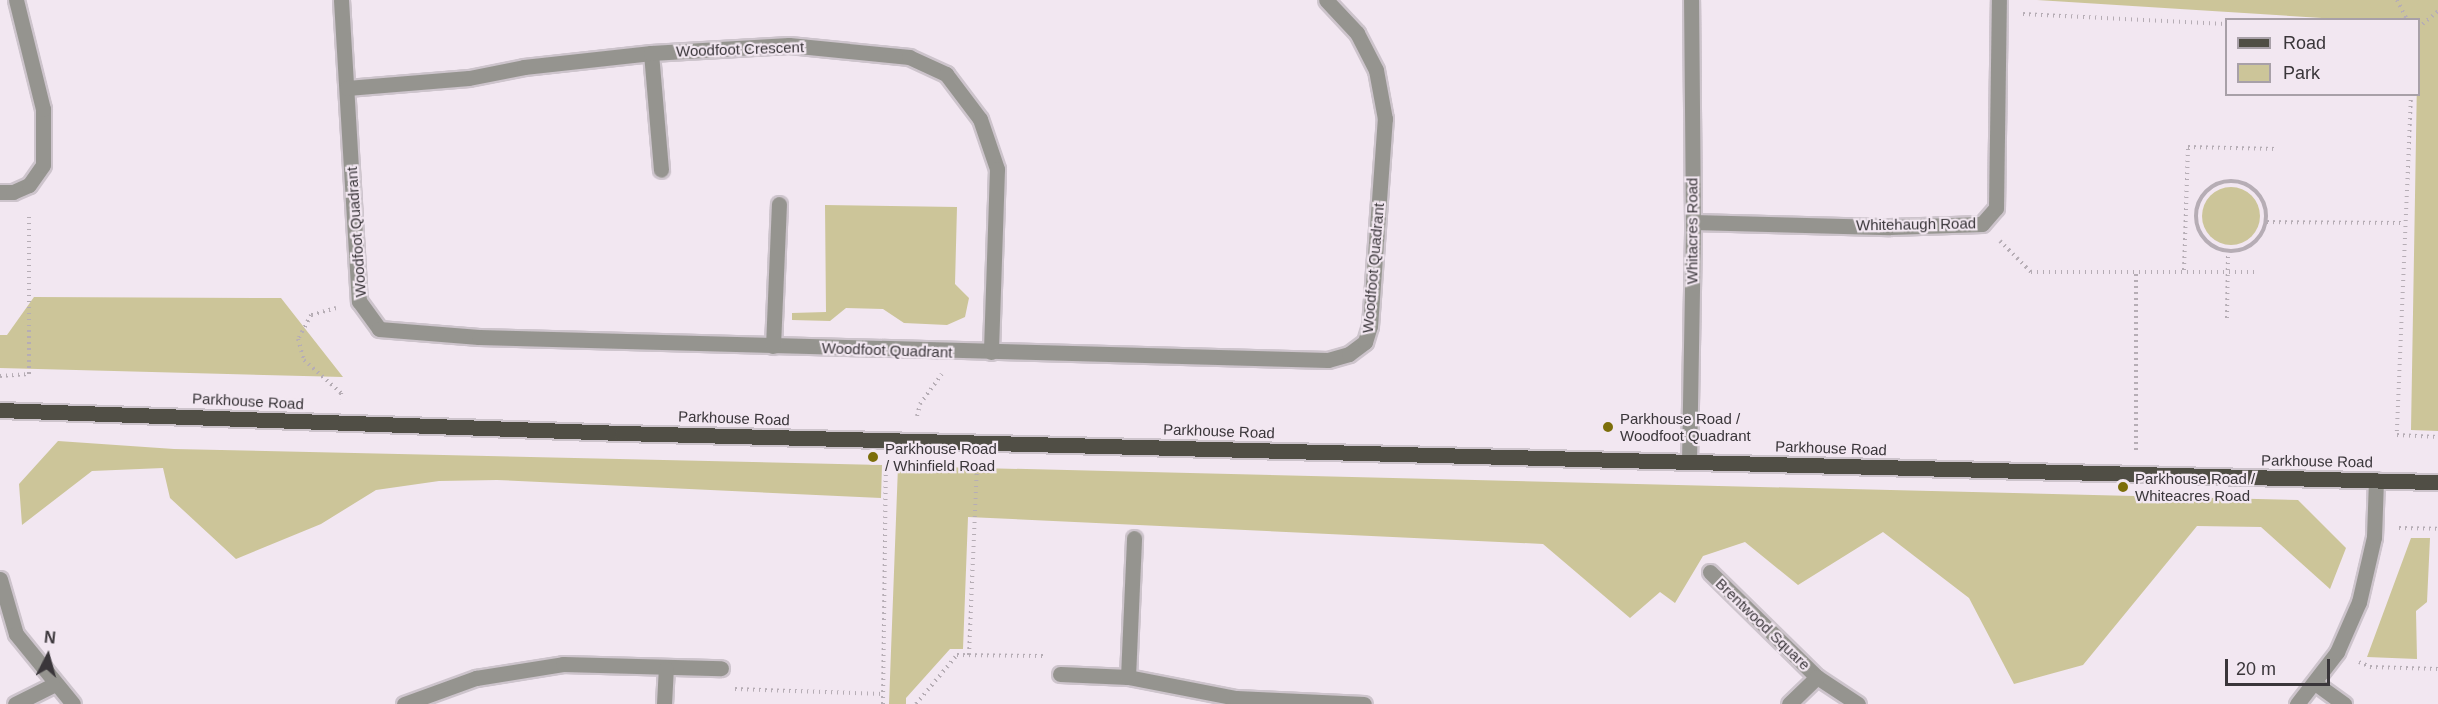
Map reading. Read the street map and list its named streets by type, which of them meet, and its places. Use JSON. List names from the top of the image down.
{
  "streets": {
    "main road": ["Parkhouse Road"],
    "street": [
      "Woodfoot Crescent",
      "Whitehaugh Road",
      "Whitacres Road",
      "Woodfoot Quadrant",
      "Brentwood Square"
    ]
  },
  "crossings": [
    ["Woodfoot Crescent", "Woodfoot Quadrant"],
    ["Whitehaugh Road", "Whitacres Road"],
    ["Whitacres Road", "Parkhouse Road"]
  ],
  "places": ["Parkhouse Road / Woodfoot Quadrant", "Parkhouse Road / Whinfield Road", "Parkhouse Road / Whiteacres Road"],
  "legend": ["Road", "Park"],
  "scale_bar": "20 m",
  "north": "top"
}
